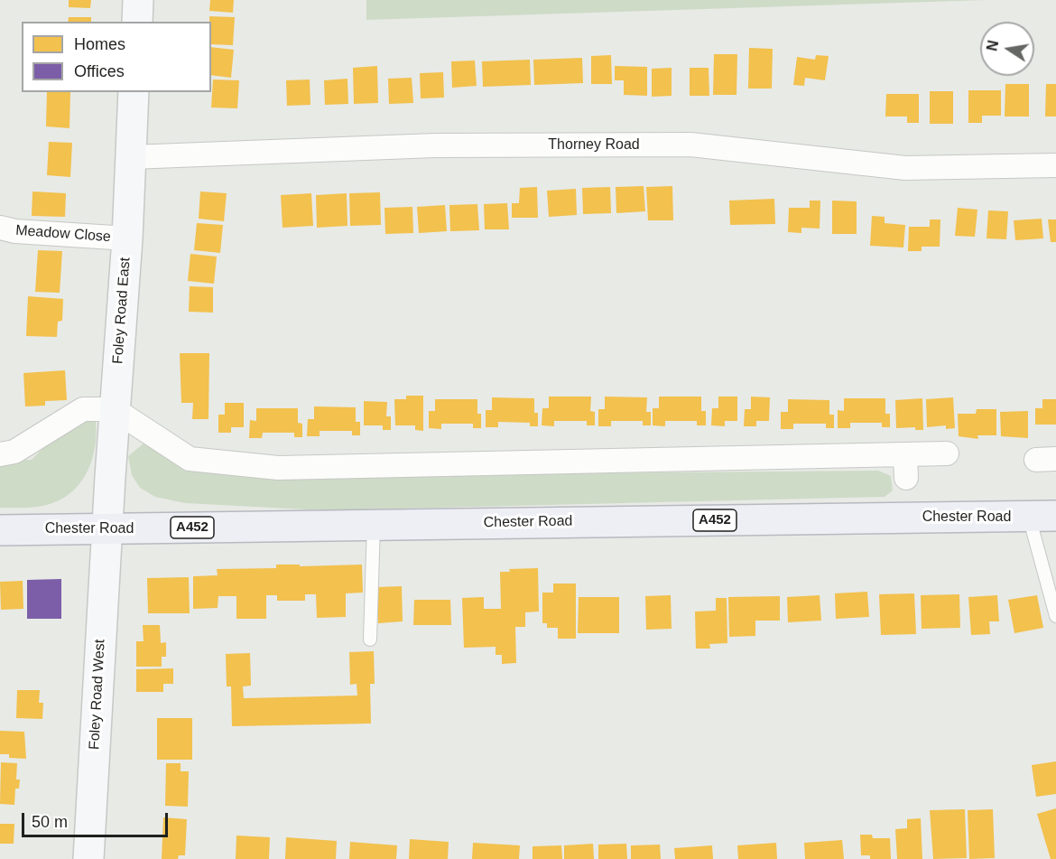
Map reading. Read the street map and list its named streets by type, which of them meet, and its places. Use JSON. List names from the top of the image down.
{
  "streets": {
    "highway": ["Chester Road", "A452"],
    "main road": ["Foley Road East", "Foley Road West"],
    "street": ["Thorney Road", "Meadow Close"]
  },
  "crossings": [
    ["Thorney Road", "Foley Road East"],
    ["Meadow Close", "Foley Road East"],
    ["Foley Road East", "Chester Road"],
    ["Foley Road East", "Foley Road West"],
    ["Chester Road", "Foley Road West"]
  ],
  "legend": ["Homes", "Offices"],
  "scale_bar": "50 m",
  "north": "left"
}
